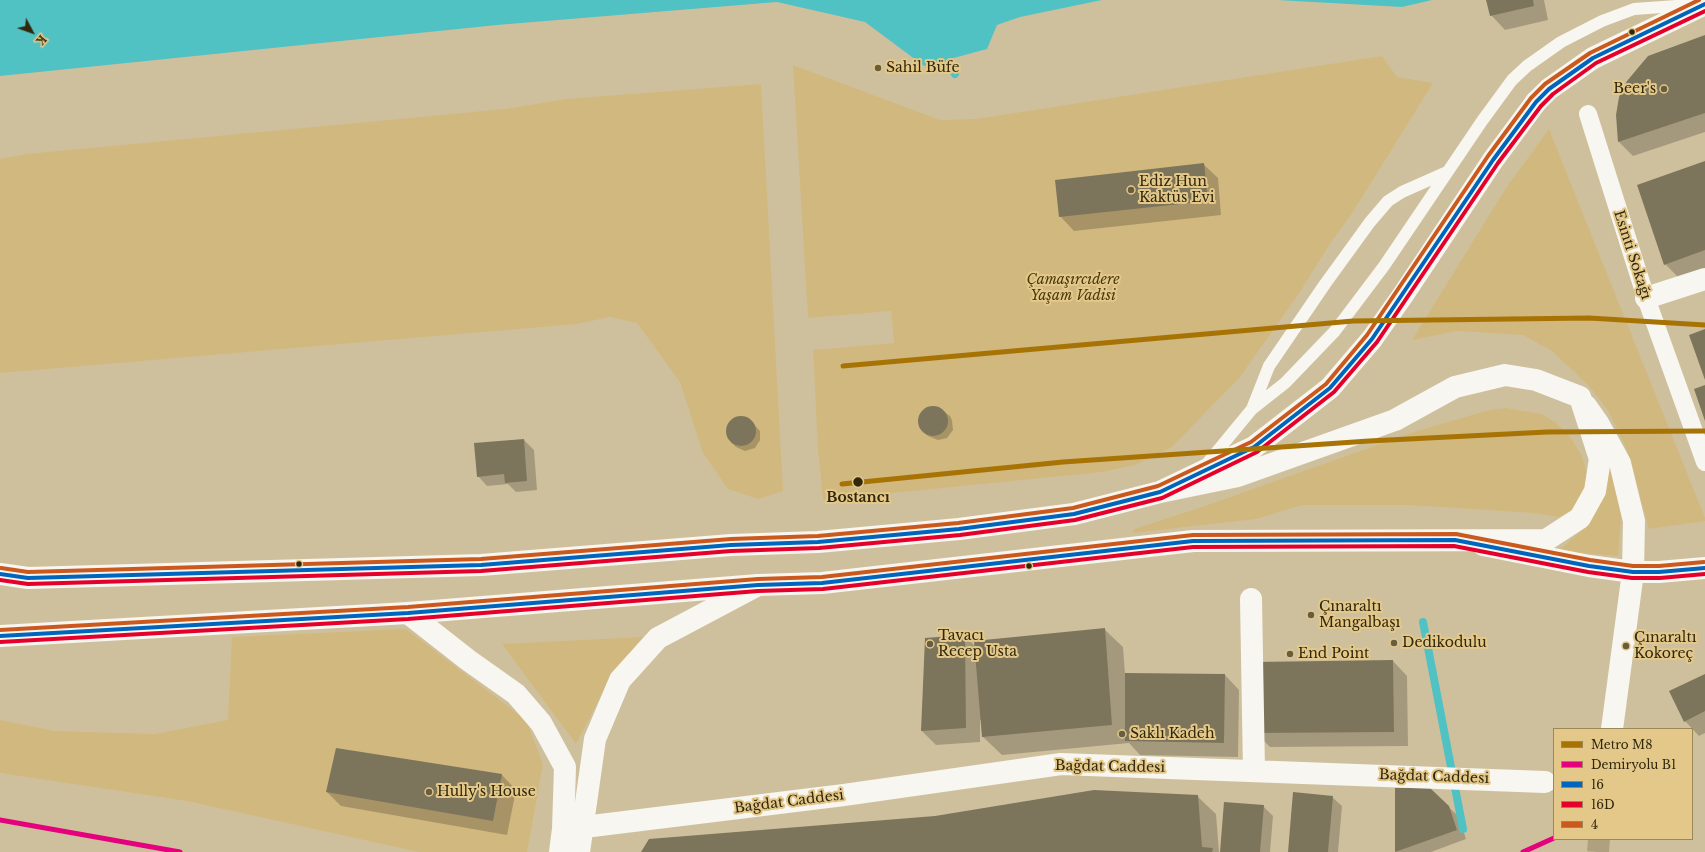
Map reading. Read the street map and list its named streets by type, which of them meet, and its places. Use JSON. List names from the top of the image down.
{
  "streets": {
    "main road": ["Bağdat Caddesi"],
    "street": ["Esinti Sokağı"]
  },
  "parks": ["Çamaşırcıdere Yaşam Vadisi"],
  "places": [
    "Sahil Büfe",
    "Beer's",
    "Ediz Hun Kaktüs Evi",
    "Bostancı",
    "Çınaraltı Mangalbaşı",
    "Dedikodulu",
    "Tavacı Recep Usta",
    "Çınaraltı Kokoreç",
    "End Point",
    "Saklı Kadeh",
    "Hully's House"
  ],
  "lines": [
    "transit line 4",
    "transit line 16",
    "transit line 16D",
    "metro line M8",
    "rail line B1"
  ],
  "legend": [
    "Metro M8",
    "Demiryolu B1",
    "16",
    "16D",
    "4"
  ],
  "north": "bottom right"
}
